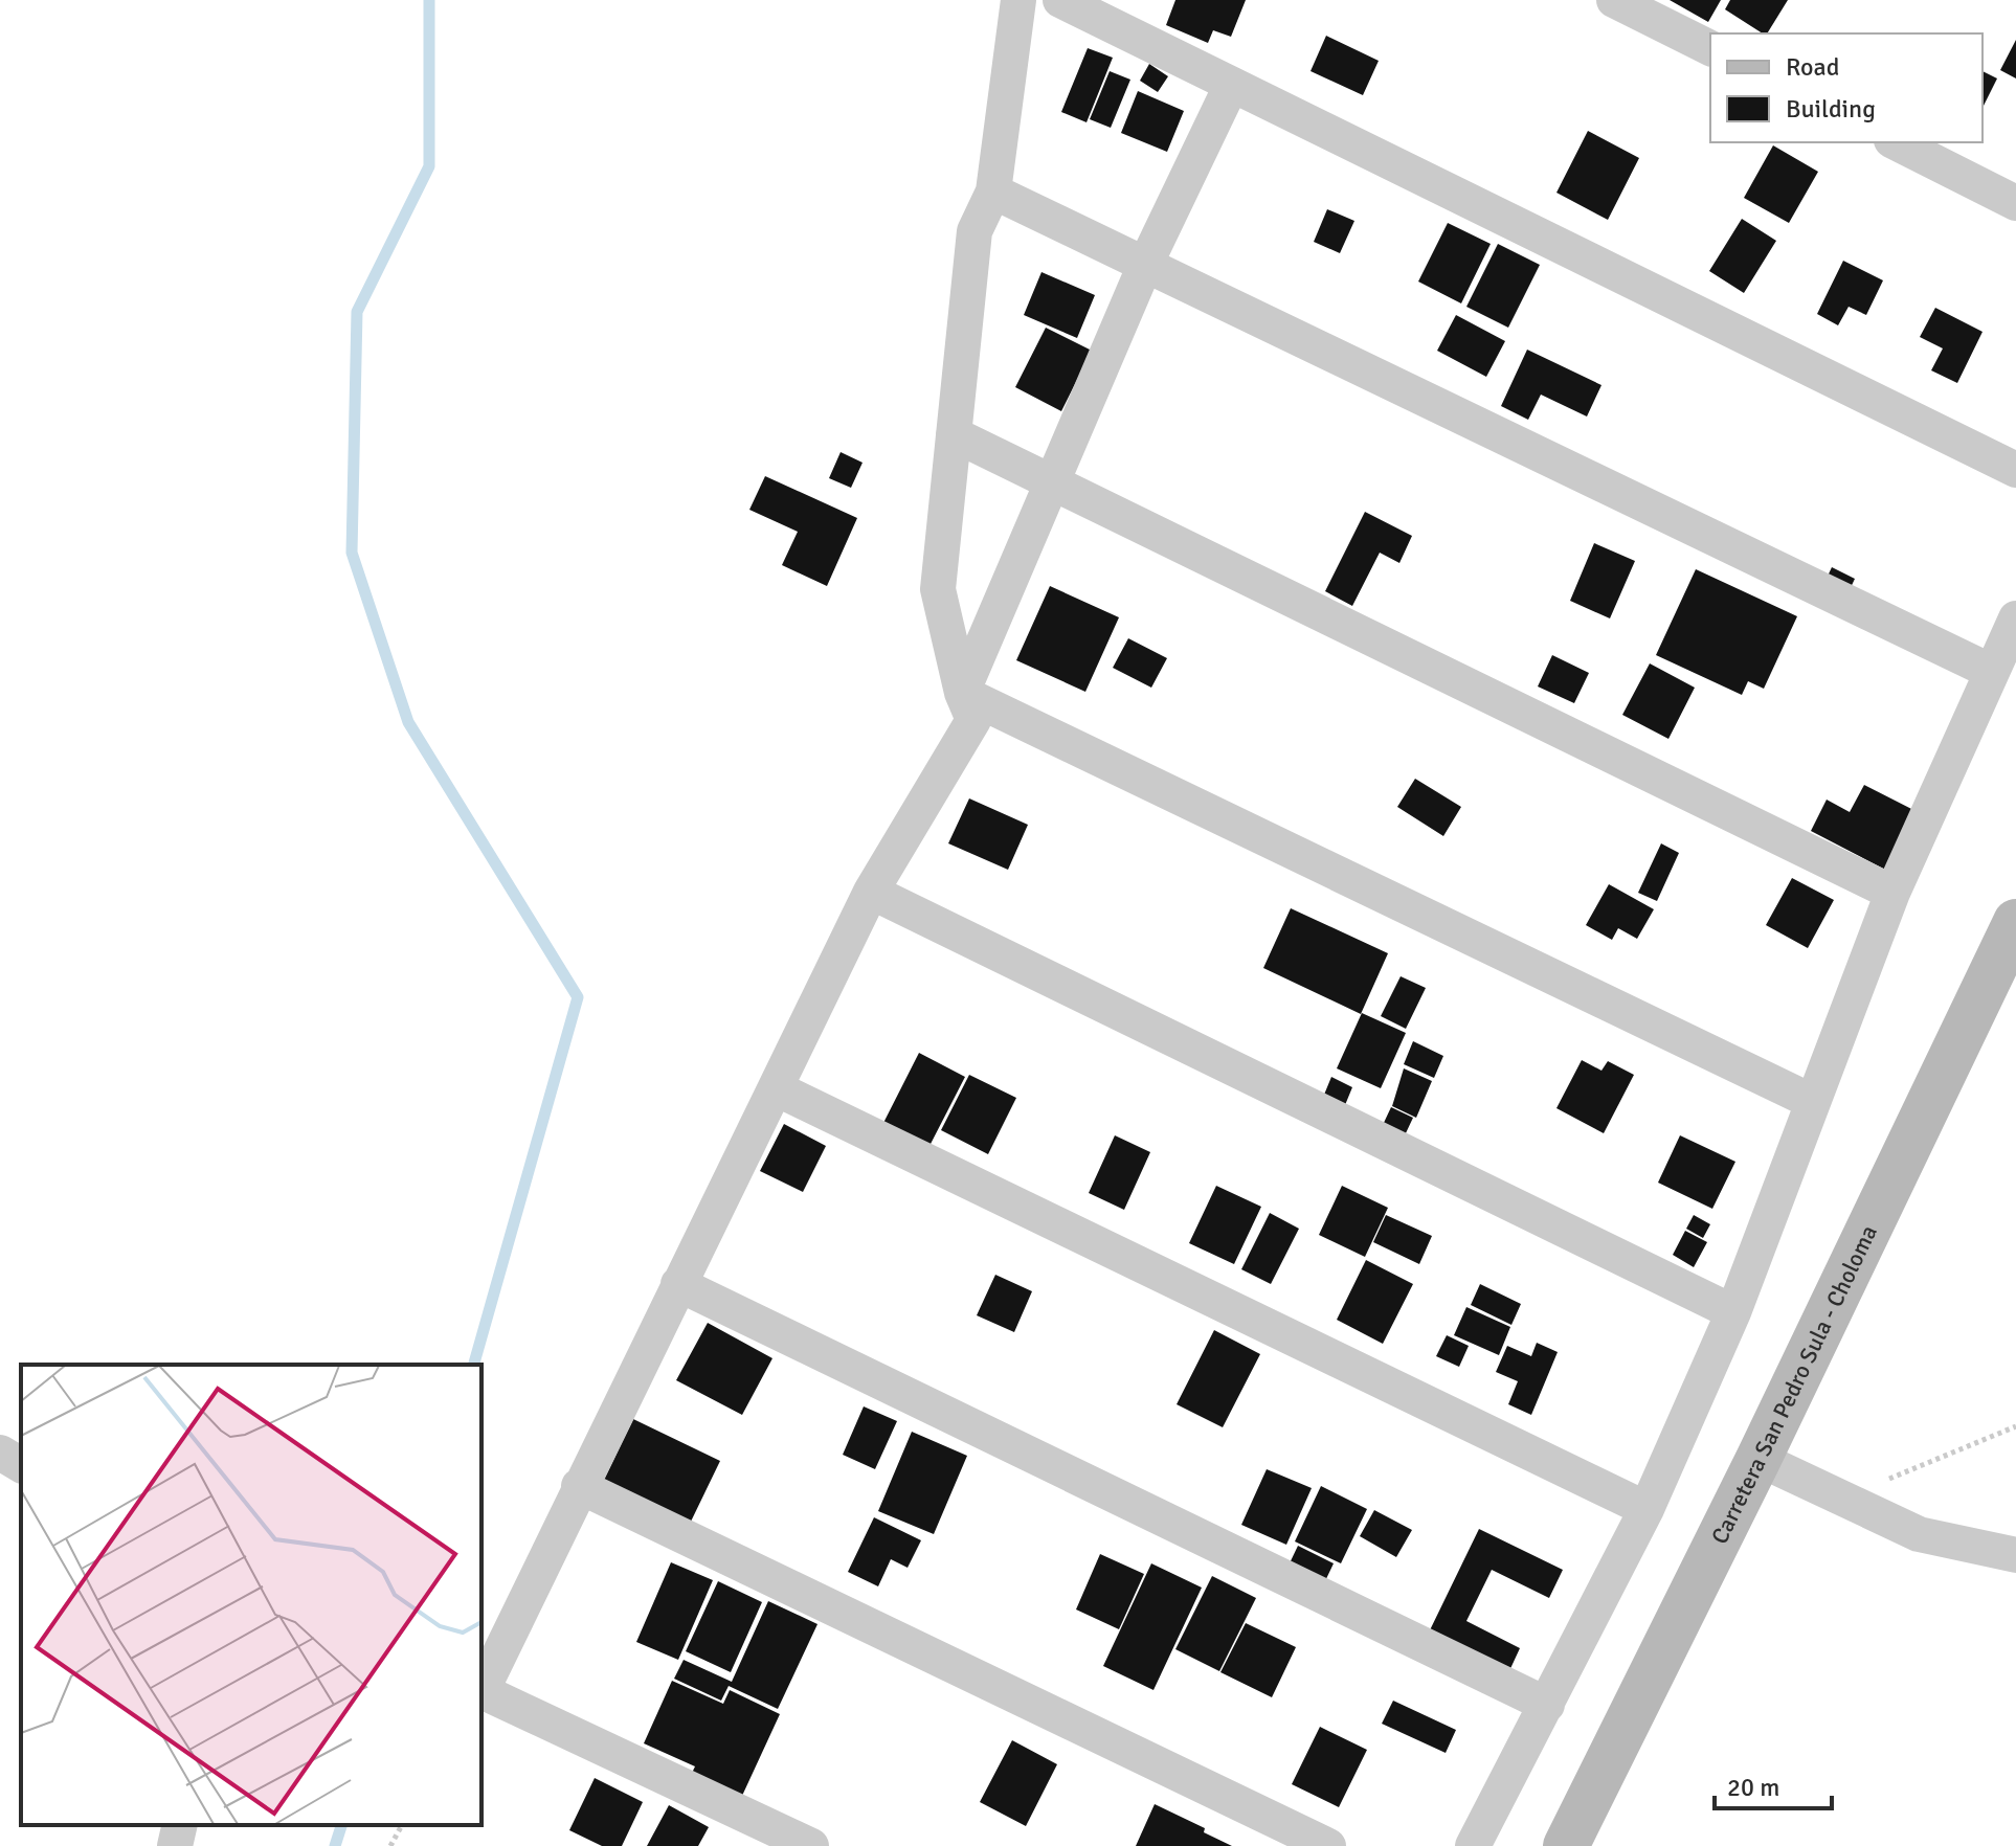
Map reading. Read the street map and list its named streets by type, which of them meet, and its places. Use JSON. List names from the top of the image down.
{
  "streets": {
    "main road": ["Carretera San Pedro Sula - Choloma"]
  },
  "legend": ["Road", "Building"],
  "scale_bar": "20 m"
}
